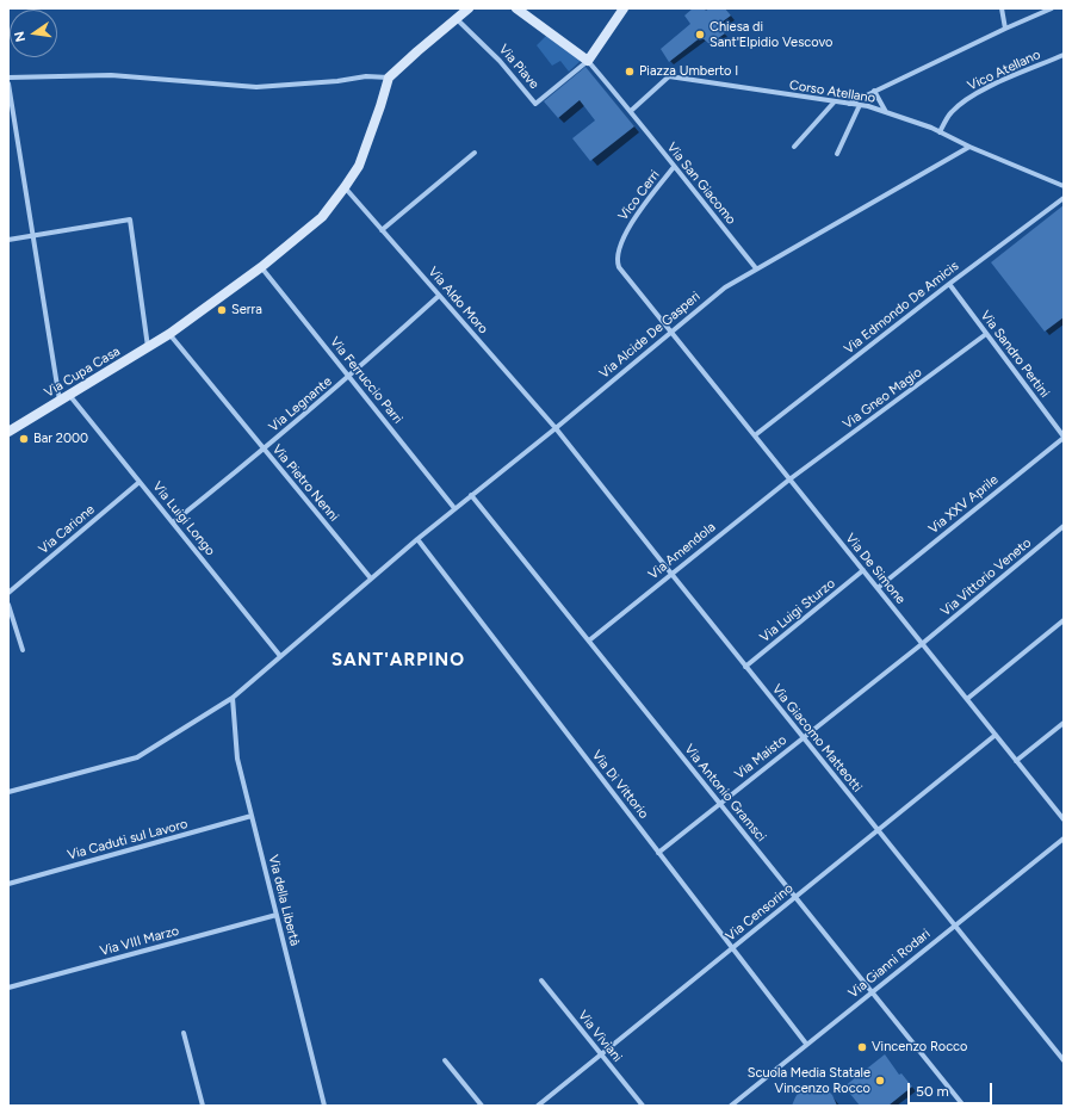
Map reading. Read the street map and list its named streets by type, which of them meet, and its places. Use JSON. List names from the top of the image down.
{
  "streets": {
    "street": [
      "Via Piave",
      "Vico Atellano",
      "Corso Atellano",
      "Via San Giacomo",
      "Vico Cerri",
      "Via Aldo Moro",
      "Via Edmondo De Amicis",
      "Via Alcide De Gasperi",
      "Via Sandro Pertini",
      "Via Cupa Casa",
      "Via Ferruccio Parri",
      "Via Gneo Magio",
      "Via Legnante",
      "Via Pietro Nenni",
      "Via XXV Aprile",
      "Via Luigi Longo",
      "Via Carione",
      "Via Amendola",
      "Via De Simone",
      "Via Vittorio Veneto",
      "Via Luigi Sturzo",
      "Via Giacomo Matteotti",
      "Via Maisto",
      "Via Di Vittorio",
      "Via Antonio Gramsci",
      "Via Caduti sul Lavoro",
      "Via della Libertà",
      "Via Censorino",
      "Via VIII Marzo",
      "Via Gianni Rodari",
      "Via Viviani"
    ]
  },
  "crossings": [
    ["Vico Atellano", "Corso Atellano"],
    ["Corso Atellano", "Via San Giacomo"],
    ["Corso Atellano", "Via Alcide De Gasperi"],
    ["Via San Giacomo", "Vico Cerri"],
    ["Via San Giacomo", "Via Alcide De Gasperi"],
    ["Vico Cerri", "Via Alcide De Gasperi"],
    ["Vico Cerri", "Via De Simone"],
    ["Via Aldo Moro", "Via Alcide De Gasperi"],
    ["Via Aldo Moro", "Via Cupa Casa"],
    ["Via Aldo Moro", "Via Legnante"],
    ["Via Aldo Moro", "Via Giacomo Matteotti"],
    ["Via Edmondo De Amicis", "Via Sandro Pertini"],
    ["Via Edmondo De Amicis", "Via De Simone"],
    ["Via Alcide De Gasperi", "Via Ferruccio Parri"],
    ["Via Alcide De Gasperi", "Via Pietro Nenni"],
    ["Via Alcide De Gasperi", "Via Luigi Longo"],
    ["Via Alcide De Gasperi", "Via De Simone"],
    ["Via Alcide De Gasperi", "Via Giacomo Matteotti"],
    ["Via Alcide De Gasperi", "Via Di Vittorio"],
    ["Via Alcide De Gasperi", "Via Antonio Gramsci"],
    ["Via Alcide De Gasperi", "Via della Libertà"],
    ["Via Sandro Pertini", "Via Gneo Magio"],
    ["Via Sandro Pertini", "Via XXV Aprile"],
    ["Via Cupa Casa", "Via Ferruccio Parri"],
    ["Via Cupa Casa", "Via Pietro Nenni"],
    ["Via Cupa Casa", "Via Luigi Longo"],
    ["Via Ferruccio Parri", "Via Legnante"],
    ["Via Gneo Magio", "Via Amendola"],
    ["Via Gneo Magio", "Via De Simone"],
    ["Via Legnante", "Via Pietro Nenni"],
    ["Via Legnante", "Via Luigi Longo"],
    ["Via XXV Aprile", "Via De Simone"],
    ["Via Luigi Longo", "Via Carione"],
    ["Via Amendola", "Via De Simone"],
    ["Via Amendola", "Via Giacomo Matteotti"],
    ["Via Amendola", "Via Antonio Gramsci"],
    ["Via De Simone", "Via Vittorio Veneto"],
    ["Via De Simone", "Via Luigi Sturzo"],
    ["Via De Simone", "Via Maisto"],
    ["Via De Simone", "Via Censorino"],
    ["Via Vittorio Veneto", "Via Maisto"],
    ["Via Luigi Sturzo", "Via Giacomo Matteotti"],
    ["Via Giacomo Matteotti", "Via Maisto"],
    ["Via Giacomo Matteotti", "Via Censorino"],
    ["Via Giacomo Matteotti", "Via Gianni Rodari"],
    ["Via Maisto", "Via Di Vittorio"],
    ["Via Maisto", "Via Antonio Gramsci"],
    ["Via Di Vittorio", "Via Censorino"],
    ["Via Di Vittorio", "Via Gianni Rodari"],
    ["Via Antonio Gramsci", "Via Censorino"],
    ["Via Antonio Gramsci", "Via Gianni Rodari"],
    ["Via Caduti sul Lavoro", "Via della Libertà"],
    ["Via della Libertà", "Via VIII Marzo"],
    ["Via Censorino", "Via Viviani"]
  ],
  "districts": ["SANT'ARPINO"],
  "places": [
    "Chiesa di Sant'Elpidio Vescovo",
    "Piazza Umberto I",
    "Serra",
    "Bar 2000",
    "Vincenzo Rocco",
    "Scuola Media Statale Vincenzo Rocco"
  ],
  "scale_bar": "50 m",
  "north": "left"
}
